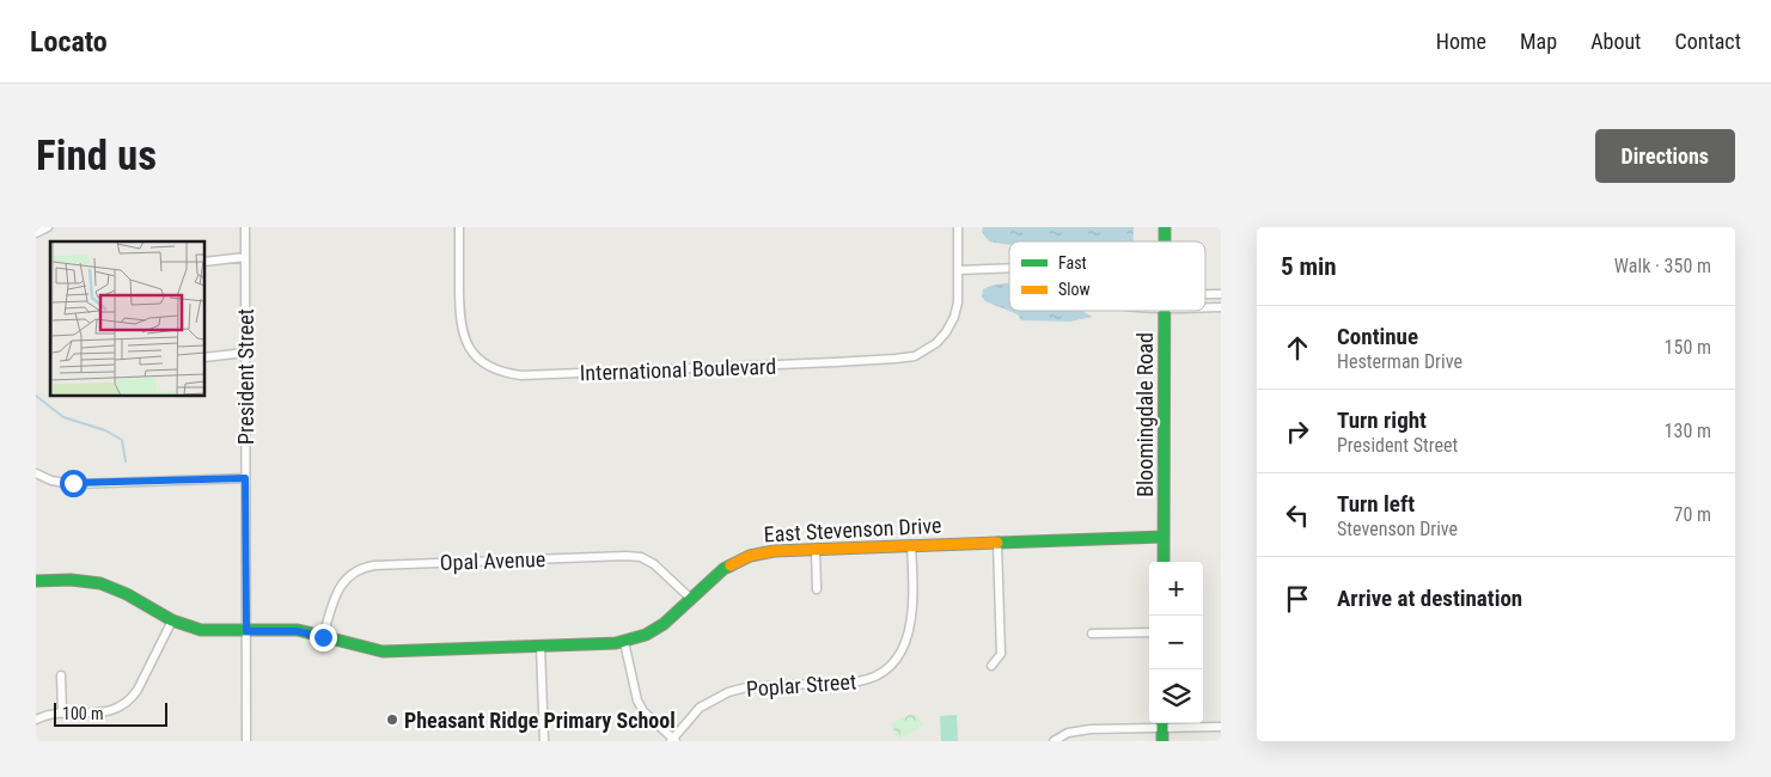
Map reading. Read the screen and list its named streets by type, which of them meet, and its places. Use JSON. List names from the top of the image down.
{
  "streets": {
    "street": [
      "International Boulevard",
      "President Street",
      "Bloomingdale Road",
      "East Stevenson Drive",
      "Opal Avenue",
      "Poplar Street"
    ]
  },
  "crossings": [
    ["President Street", "East Stevenson Drive"],
    ["Bloomingdale Road", "East Stevenson Drive"],
    ["East Stevenson Drive", "Opal Avenue"],
    ["East Stevenson Drive", "Poplar Street"]
  ],
  "places": ["Pheasant Ridge Primary School"],
  "legend": ["Fast", "Slow"],
  "scale_bar": "100 m",
  "page": {
    "header": "Locato",
    "nav": [
      "Home",
      "Map",
      "About",
      "Contact"
    ],
    "buttons": "Directions",
    "title": "Find us",
    "heading": ["5 min", "Walk · 350 m"],
    "list": [
      ["Continue", "Hesterman Drive", "150 m"],
      ["Turn right", "President Street", "130 m"],
      ["Turn left", "Stevenson Drive", "70 m"],
      "Arrive at destination"
    ],
    "map_buttons": ["+", "−"],
    "scale": "100 m"
  }
}
